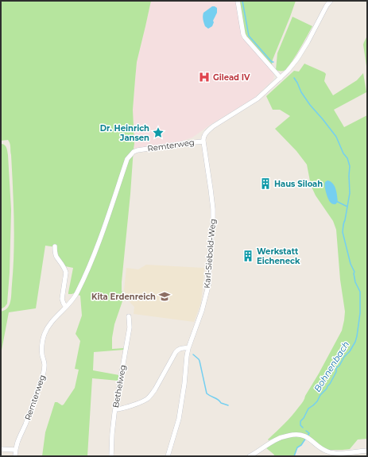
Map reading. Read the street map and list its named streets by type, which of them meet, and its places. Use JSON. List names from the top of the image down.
{
  "streets": {
    "street": ["Remterweg", "Karl-Siebold-Weg", "Bethelweg"]
  },
  "crossings": [
    ["Remterweg", "Karl-Siebold-Weg"]
  ],
  "water": ["Bohnenbach"],
  "places": {
    "hospital": ["Gilead IV"],
    "place": ["Dr. Heinrich Jansen"],
    "building": ["Haus Siloah", "Werkstatt Eicheneck"],
    "school or university": ["Kita Erdenreich"]
  }
}
